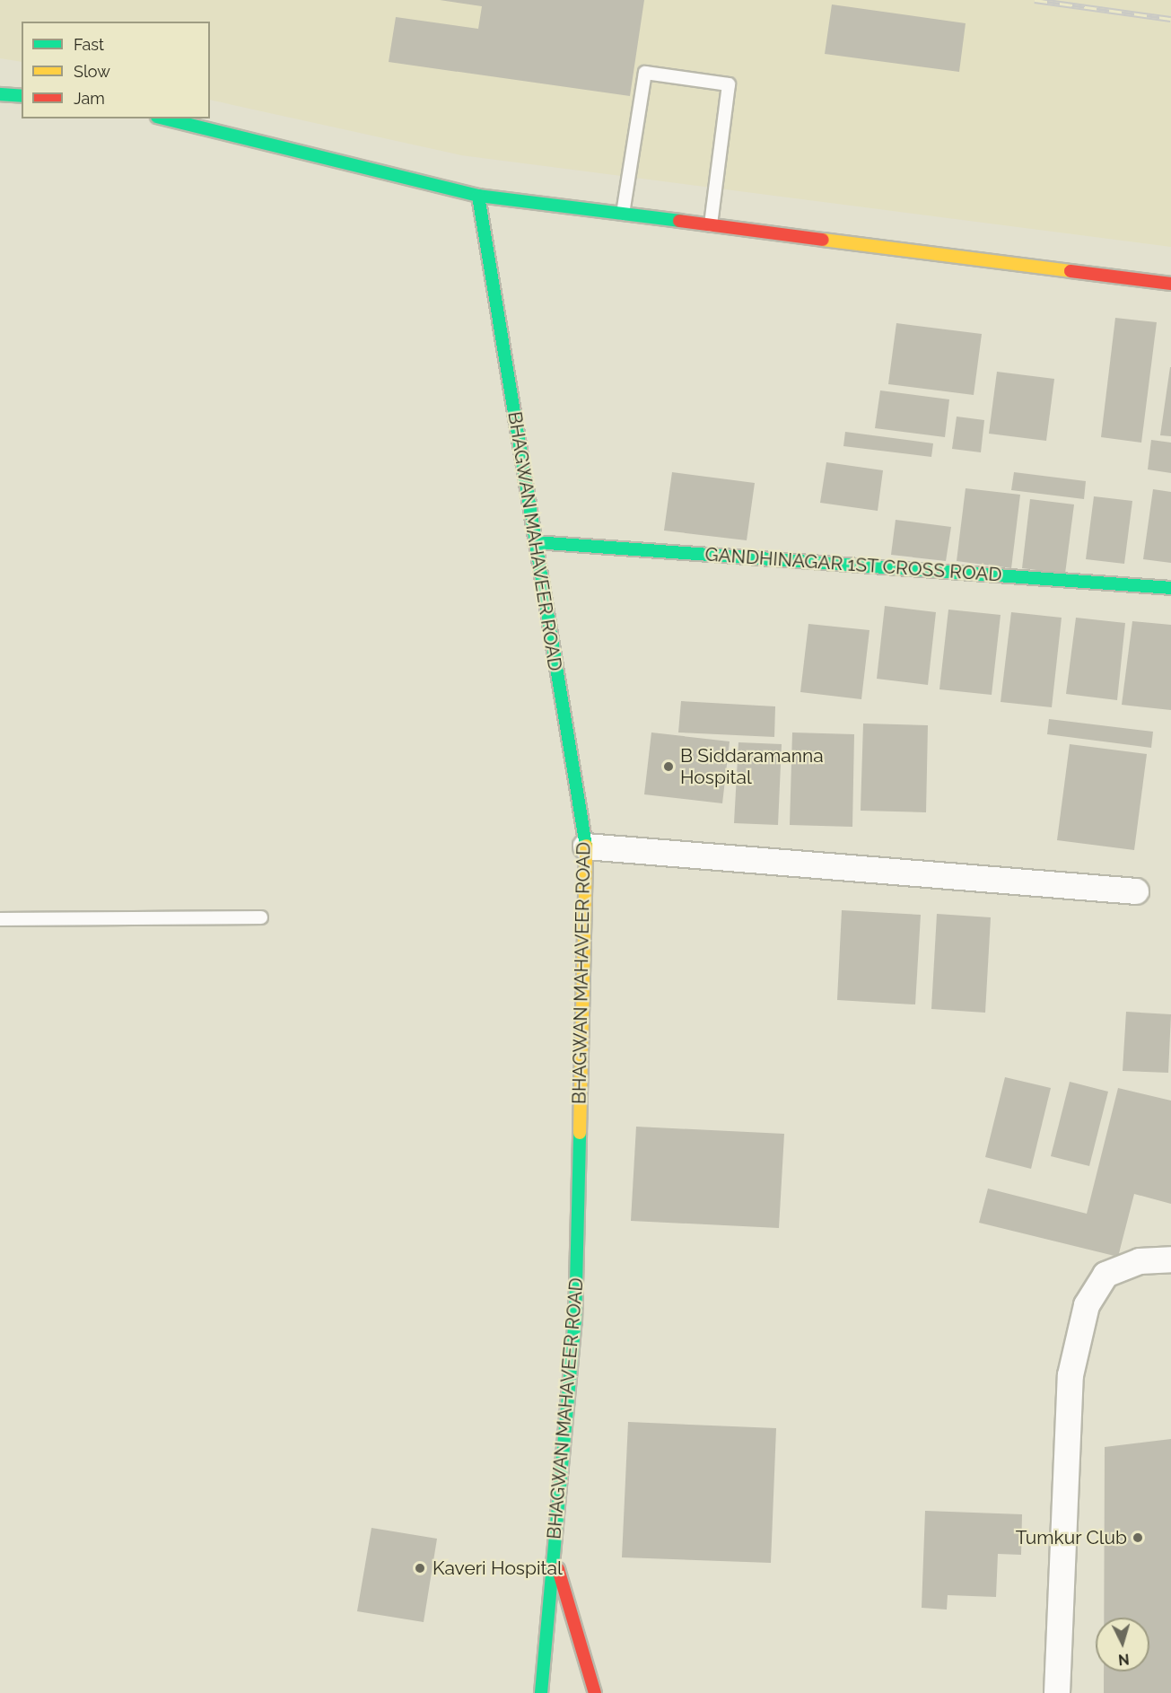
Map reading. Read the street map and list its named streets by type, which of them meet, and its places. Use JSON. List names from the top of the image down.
{
  "streets": {
    "street": ["BHAGWAN MAHAVEER ROAD", "GANDHINAGAR 1ST CROSS ROAD"]
  },
  "crossings": [
    ["BHAGWAN MAHAVEER ROAD", "GANDHINAGAR 1ST CROSS ROAD"]
  ],
  "places": ["B Siddaramanna Hospital", "Tumkur Club", "Kaveri Hospital"],
  "legend": ["Fast", "Slow", "Jam"],
  "north": "bottom"
}
